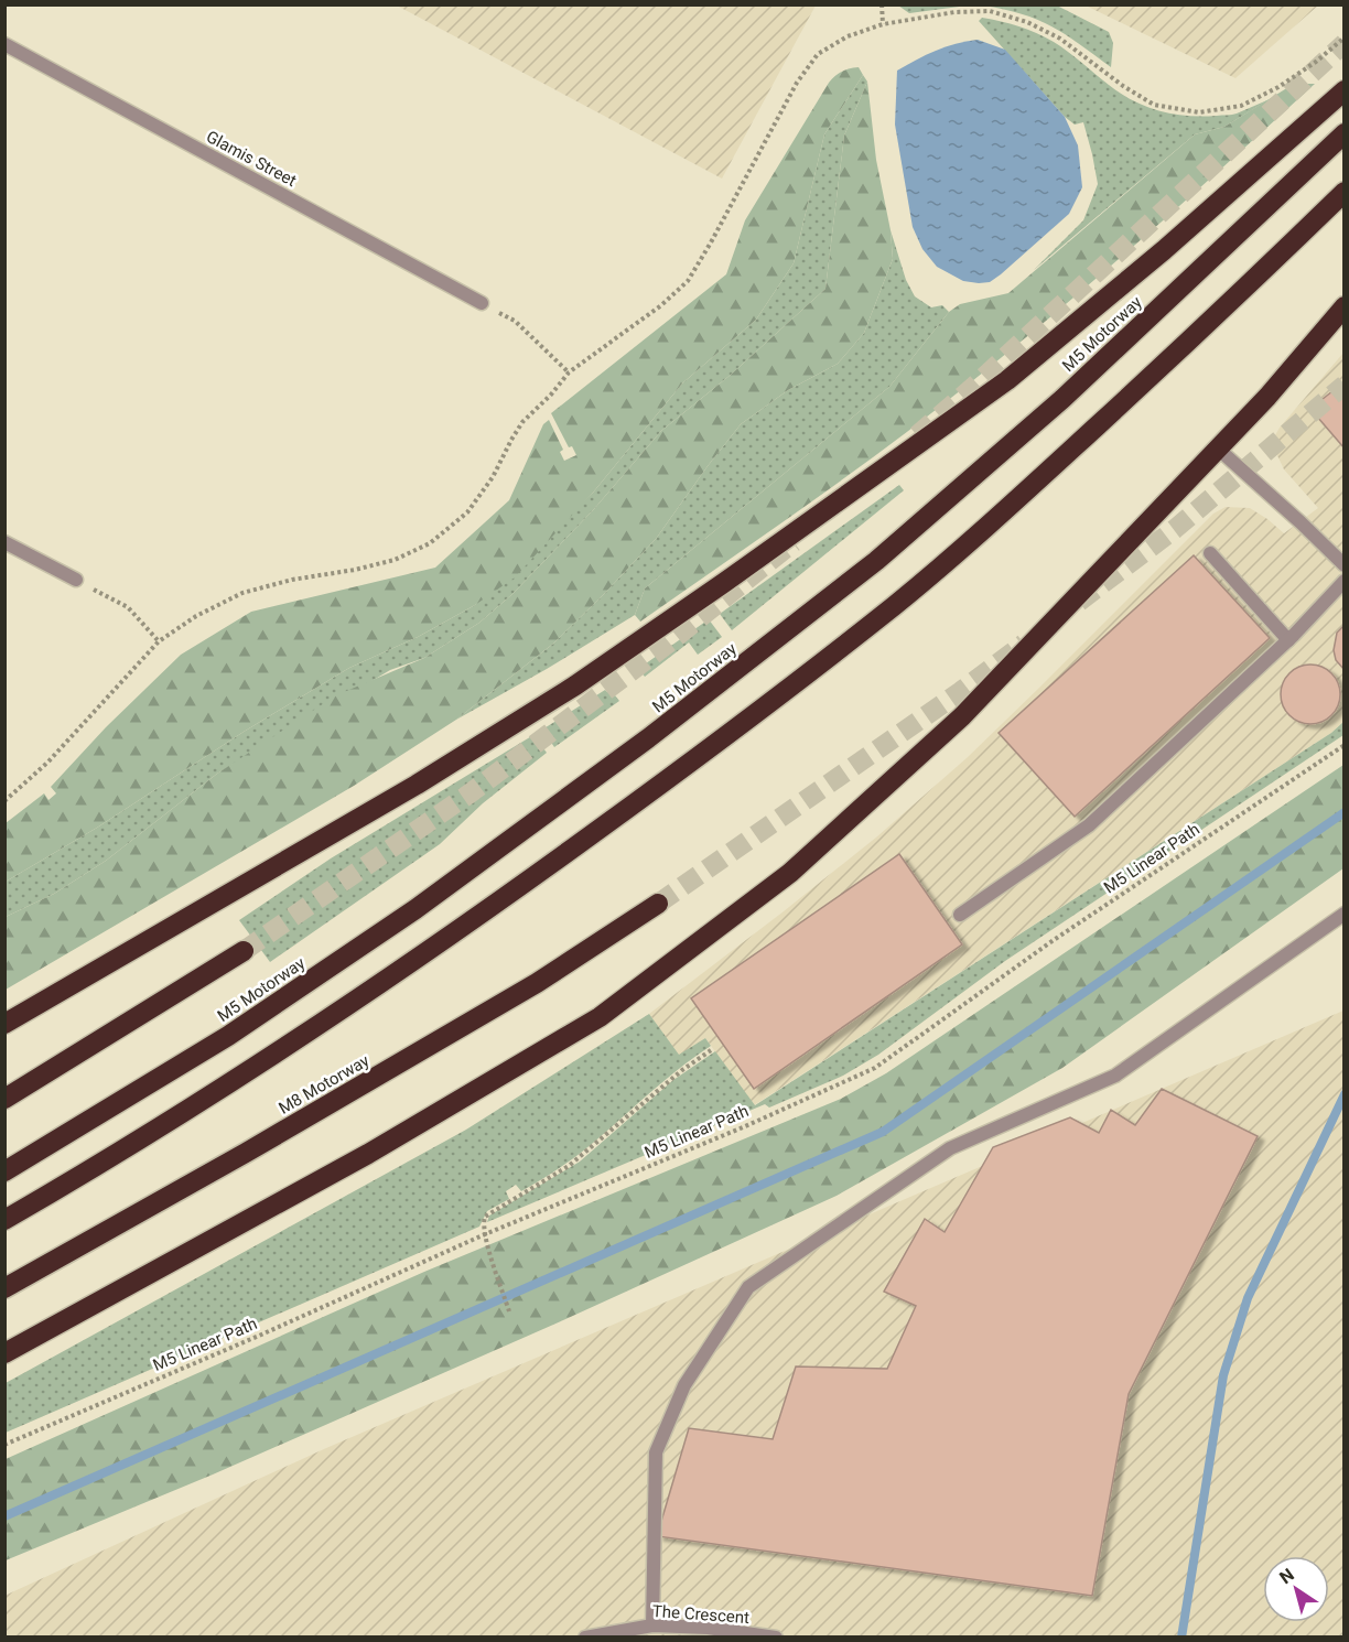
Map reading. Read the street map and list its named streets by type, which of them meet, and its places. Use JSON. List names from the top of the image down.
{
  "streets": {
    "highway": ["M5 Motorway", "M8 Motorway"],
    "street": ["Glamis Street", "The Crescent"],
    "path": ["M5 Linear Path"]
  },
  "north": "top left"
}
